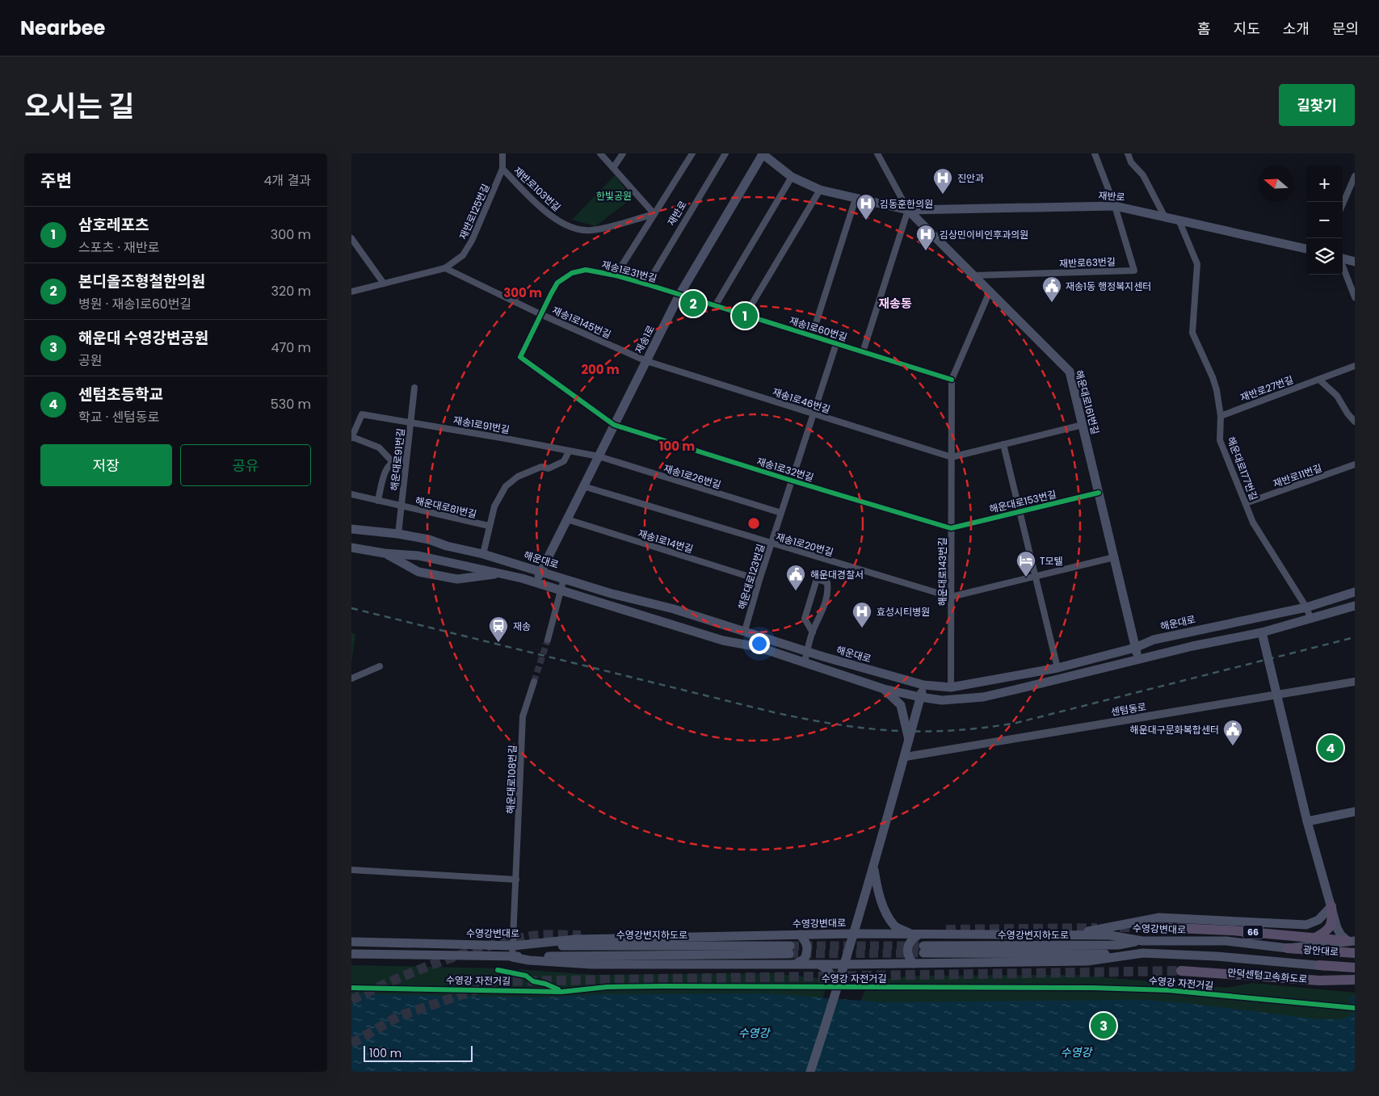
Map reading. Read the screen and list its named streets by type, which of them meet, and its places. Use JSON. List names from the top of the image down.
{
  "streets": {
    "highway": ["66", "광안대로", "만덕센텀고속화도로"],
    "main road": [
      "재반로",
      "재송1로",
      "해운대로161번길",
      "해운대로",
      "수영강변대로",
      "수영강변지하도로"
    ],
    "street": [
      "재반로103번길",
      "재반로125번길",
      "재반로63번길",
      "재송1로31번길",
      "재송1로145번길",
      "재송1로60번길",
      "재반로27번길",
      "재송1로46번길",
      "재송1로91번길",
      "해운대로91번길",
      "해운대로177번길",
      "재송1로32번길",
      "재반로11번길",
      "재송1로26번길",
      "해운대로153번길",
      "해운대로81번길",
      "재송1로14번길",
      "재송1로20번길",
      "해운대로143번길",
      "해운대로123번길",
      "센텀동로",
      "해운대로108번길"
    ],
    "cycle path": ["수영강 자전거길"]
  },
  "crossings": [
    ["재반로103번길", "재반로125번길"],
    ["재반로", "재반로63번길"],
    ["재반로", "재송1로31번길"],
    ["재반로", "재송1로"],
    ["재반로", "해운대로161번길"],
    ["재반로", "해운대로177번길"],
    ["재반로125번길", "재송1로145번길"],
    ["재반로63번길", "해운대로161번길"],
    ["재송1로31번길", "재송1로145번길"],
    ["재송1로31번길", "재송1로60번길"],
    ["재송1로31번길", "재송1로"],
    ["재송1로31번길", "재송1로32번길"],
    ["재송1로145번길", "재송1로"],
    ["재송1로145번길", "재송1로46번길"],
    ["재송1로60번길", "재송1로"],
    ["재송1로60번길", "해운대로143번길"],
    ["재송1로60번길", "해운대로123번길"],
    ["재송1로", "재송1로46번길"],
    ["재송1로", "재송1로91번길"],
    ["재송1로", "재송1로32번길"],
    ["재송1로", "재송1로26번길"],
    ["재송1로", "재송1로14번길"],
    ["재송1로", "재송1로20번길"],
    ["재송1로", "해운대로"],
    ["재반로27번길", "해운대로177번길"],
    ["재송1로46번길", "해운대로143번길"],
    ["재송1로46번길", "해운대로123번길"],
    ["해운대로161번길", "해운대로153번길"],
    ["해운대로161번길", "해운대로"],
    ["해운대로161번길", "해운대로143번길"],
    ["재송1로91번길", "해운대로91번길"],
    ["재송1로91번길", "재송1로26번길"],
    ["해운대로91번길", "해운대로81번길"],
    ["해운대로91번길", "해운대로"],
    ["해운대로177번길", "재반로11번길"],
    ["해운대로177번길", "해운대로"],
    ["재송1로32번길", "해운대로153번길"],
    ["재송1로32번길", "해운대로143번길"],
    ["재송1로32번길", "해운대로123번길"],
    ["재송1로26번길", "해운대로123번길"],
    ["해운대로153번길", "해운대로"],
    ["해운대로153번길", "해운대로143번길"],
    ["재송1로14번길", "해운대로123번길"],
    ["재송1로20번길", "해운대로143번길"],
    ["재송1로20번길", "해운대로123번길"],
    ["해운대로", "해운대로143번길"],
    ["해운대로", "해운대로123번길"],
    ["해운대로108번길", "수영강변대로"],
    ["해운대로108번길", "수영강변지하도로"],
    ["수영강변대로", "66"],
    ["수영강변대로", "수영강변지하도로"],
    ["수영강변대로", "광안대로"]
  ],
  "districts": ["재송동"],
  "water": ["수영강"],
  "parks": ["한빛공원"],
  "places": {
    "hospital": [
      "진안과",
      "김동훈한의원",
      "김상민이비인후과의원",
      "효성시티병원"
    ],
    "public building": ["재송1동 행정복지센터", "해운대경찰서", "해운대구문화복합센터"],
    "hotel": ["T모텔"],
    "station": ["재송"]
  },
  "scale_bar": "100 m",
  "north": "left",
  "page": {
    "header": "Nearbee",
    "nav": [
      "홈",
      "지도",
      "소개",
      "문의"
    ],
    "title": "오시는 길",
    "buttons": [
      "길찾기",
      ["저장", "공유"]
    ],
    "heading": ["주변", "4개 결과"],
    "map_buttons": ["+", "−"],
    "list": [
      {
        "mark": "1",
        "name": "삼호레포츠",
        "note": "스포츠 · 재반로",
        "value": "300 m"
      },
      {
        "mark": "2",
        "name": "본디올조형철한의원",
        "note": "병원 · 재송1로60번길",
        "value": "320 m"
      },
      {
        "mark": "3",
        "name": "해운대 수영강변공원",
        "note": "공원",
        "value": "470 m"
      },
      {
        "mark": "4",
        "name": "센텀초등학교",
        "note": "학교 · 센텀동로",
        "value": "530 m"
      }
    ],
    "pins": [
      "2",
      "1",
      "4",
      "3"
    ],
    "scale": "100 m"
  },
  "rings": ["300 m", "200 m", "100 m"]
}
